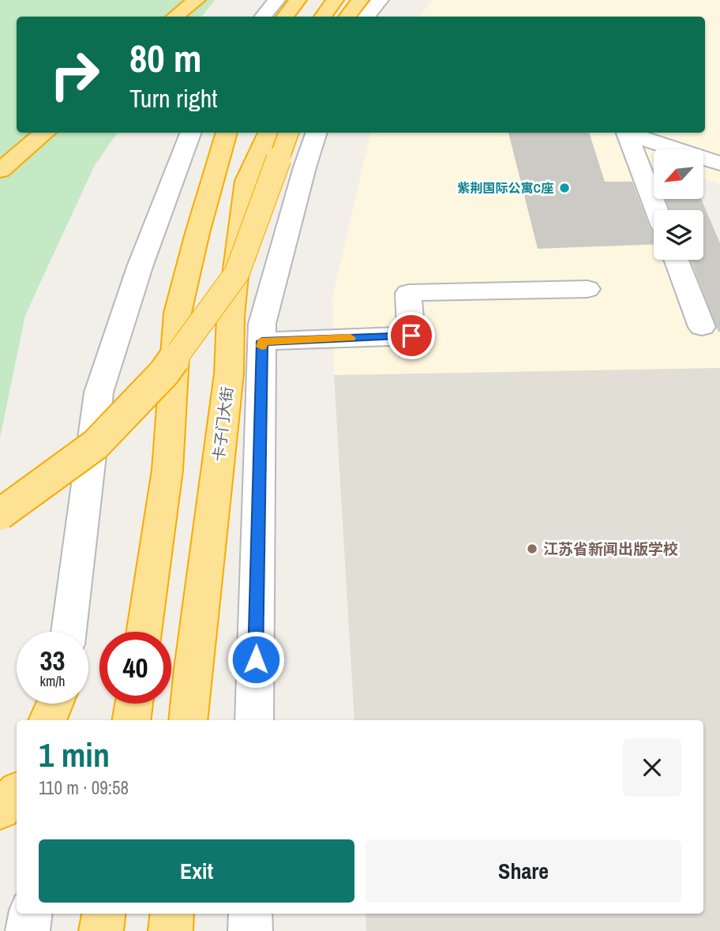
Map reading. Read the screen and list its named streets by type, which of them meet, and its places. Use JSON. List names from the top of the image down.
{
  "streets": {
    "highway": ["卡子门大街"]
  },
  "places": ["紫荆国际公寓C座", "江苏省新闻出版学校"],
  "north": "bottom left",
  "page": {
    "turn": ["80 m", "Turn right"],
    "speed": "33 km/h",
    "limit": "40",
    "heading": ["1 min", "110 m · 09:58"],
    "buttons": ["Exit", "Share"]
  }
}
